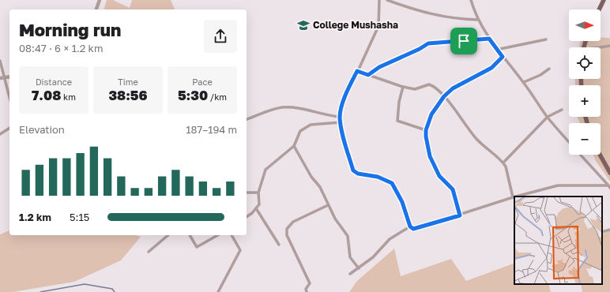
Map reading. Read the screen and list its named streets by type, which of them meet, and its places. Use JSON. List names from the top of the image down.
{
  "places": {
    "school or university": ["College Mushasha"]
  },
  "north": "right",
  "page": {
    "map_buttons": ["+", "−"],
    "heading": ["Morning run", "08:47 · 6 × 1.2 km"],
    "stats": [
      ["Distance", "7.08 km"],
      ["Time", "38:56"],
      ["Pace", "5:30 /km"]
    ],
    "chart": ["Elevation", "187–194 m"],
    "list": [
      {
        "name": "1.2 km",
        "note": "5:15"
      }
    ]
  }
}
